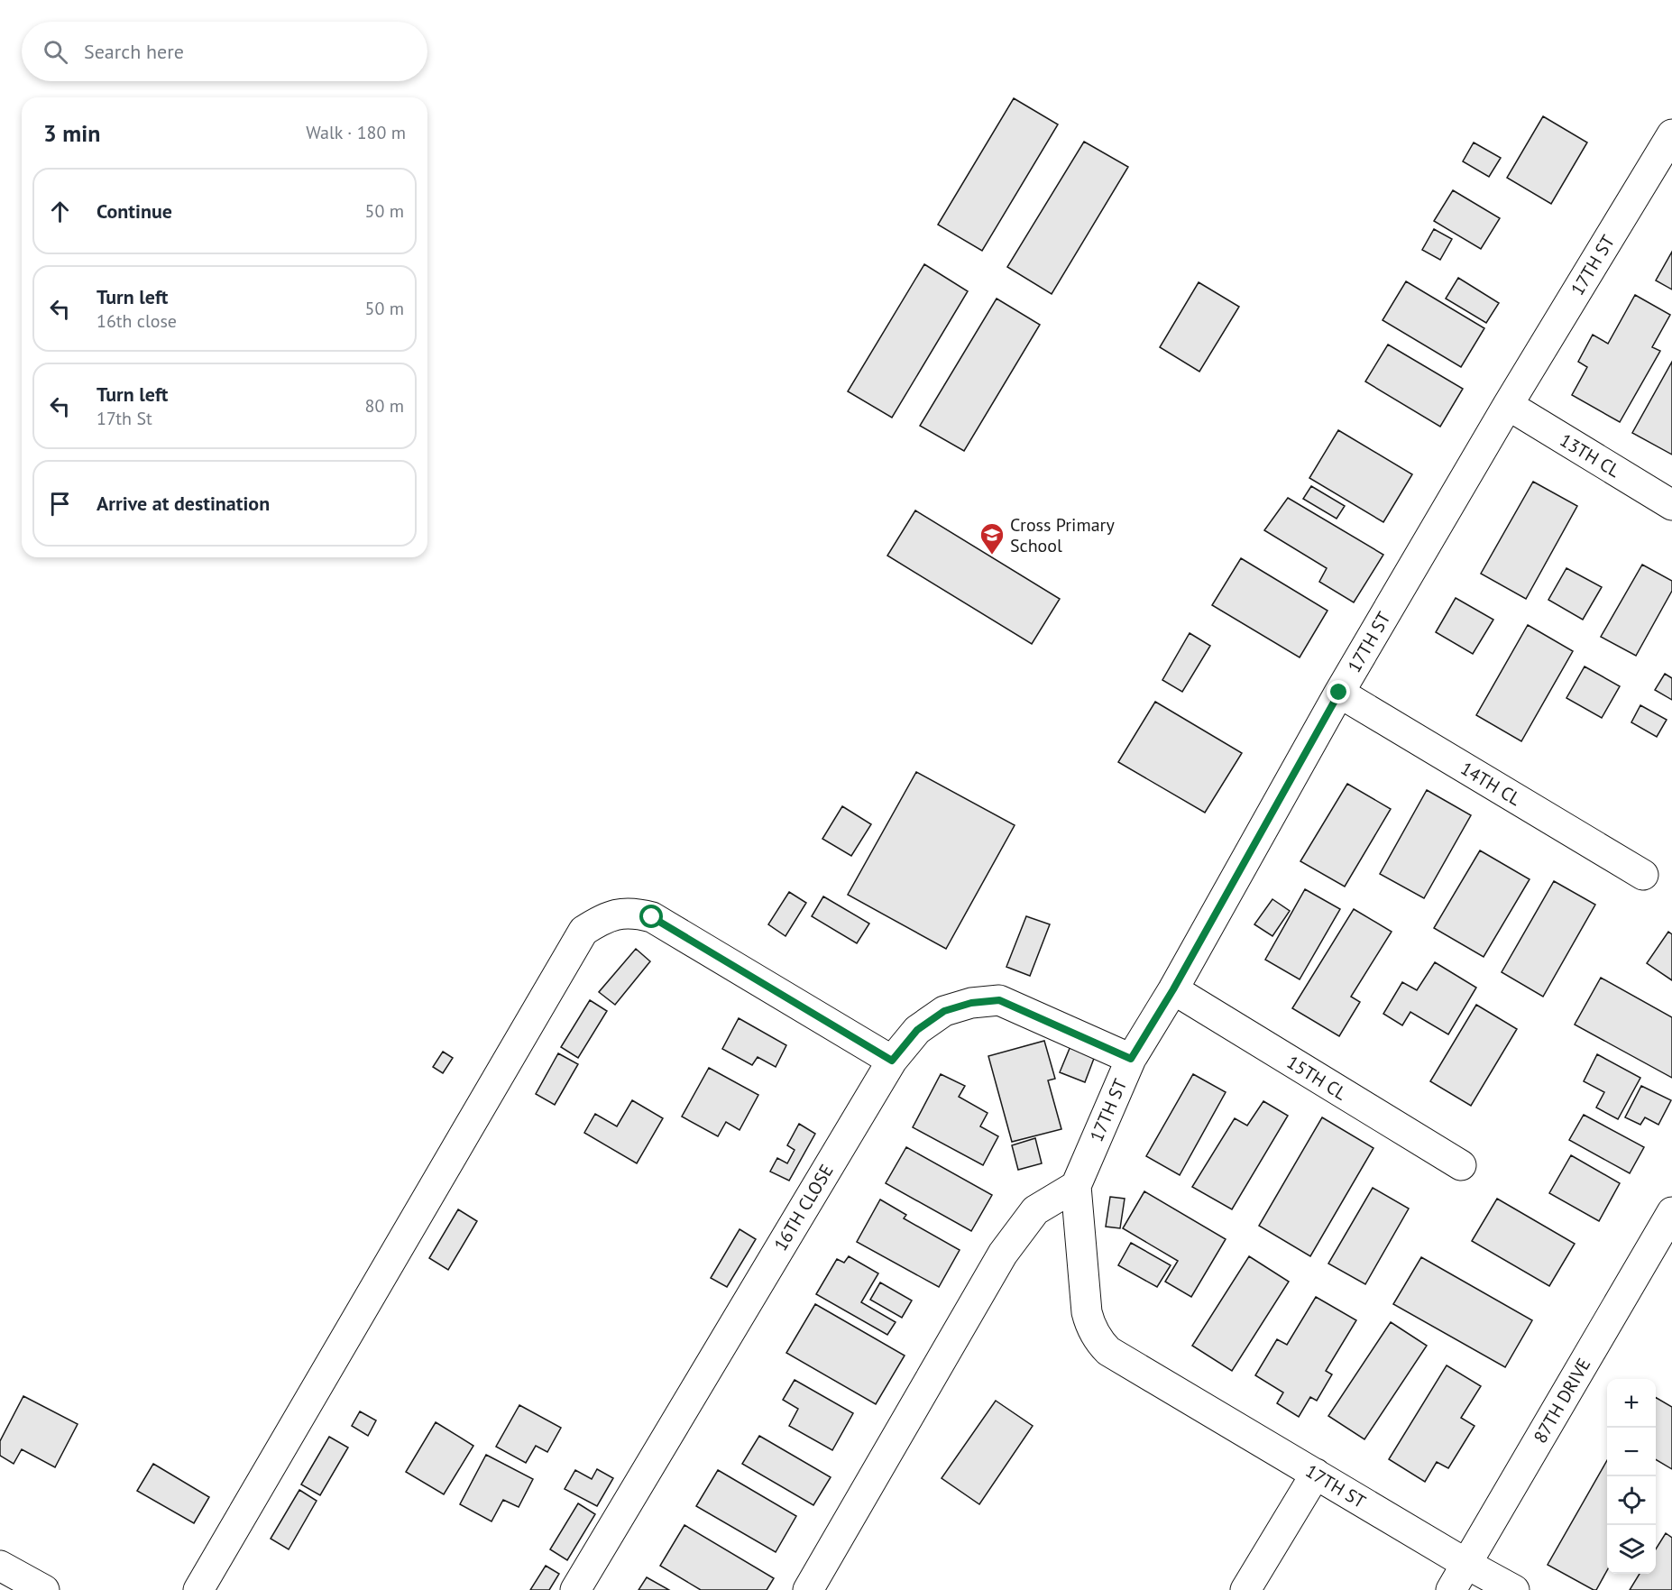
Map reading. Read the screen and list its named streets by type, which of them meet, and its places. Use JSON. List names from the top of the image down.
{
  "streets": {
    "street": [
      "17TH ST",
      "13TH CL",
      "14TH CL",
      "15TH CL",
      "16TH CLOSE",
      "87TH DRIVE"
    ]
  },
  "crossings": [
    ["17TH ST", "13TH CL"],
    ["17TH ST", "14TH CL"],
    ["17TH ST", "15TH CL"],
    ["17TH ST", "16TH CLOSE"],
    ["17TH ST", "87TH DRIVE"]
  ],
  "places": {
    "school or university": ["Cross Primary School"]
  },
  "page": {
    "search": "Search here",
    "heading": ["3 min", "Walk · 180 m"],
    "list": [
      ["Continue", "50 m"],
      ["Turn left", "16th close", "50 m"],
      ["Turn left", "17th St", "80 m"],
      "Arrive at destination"
    ],
    "map_buttons": ["+", "−"]
  }
}
